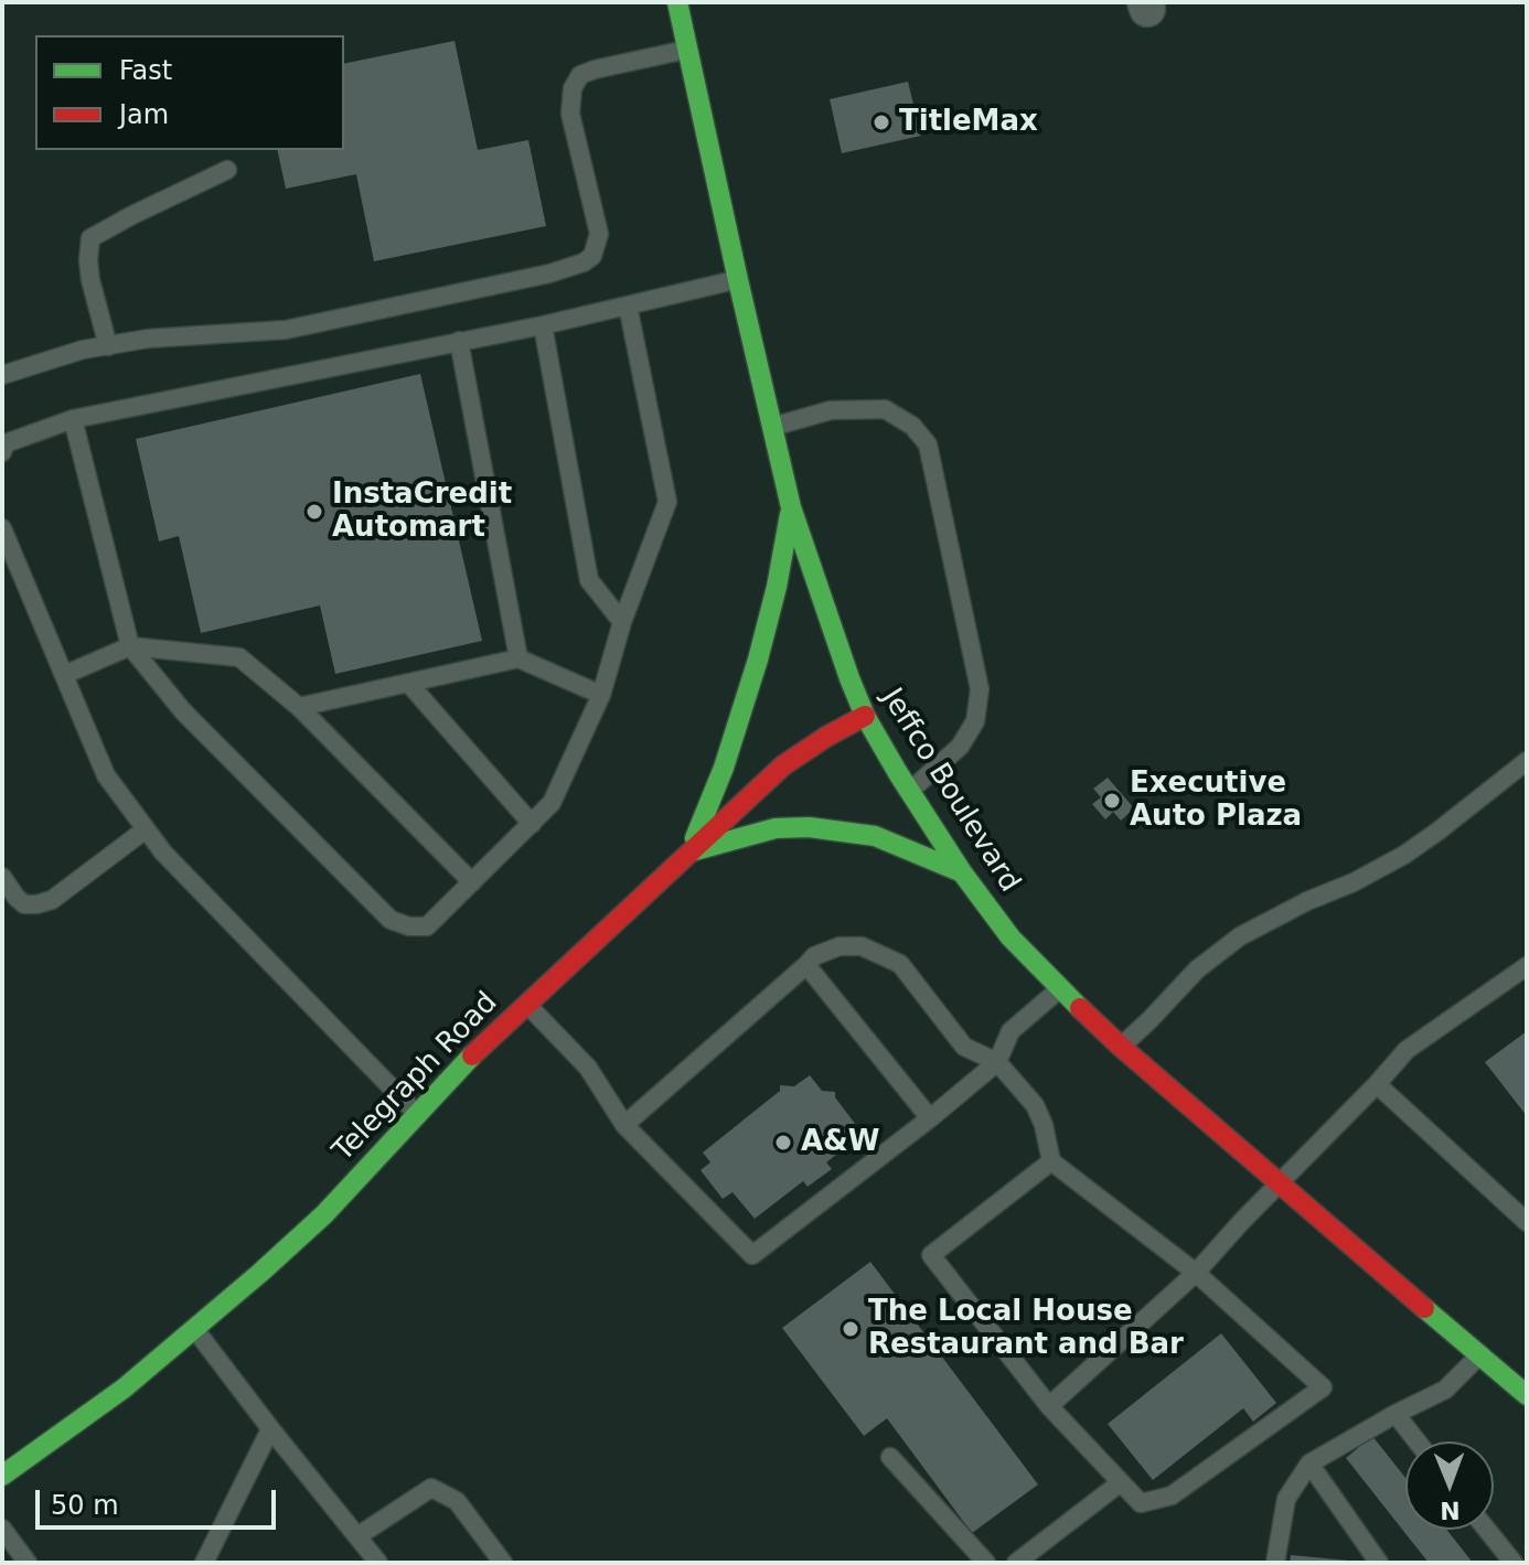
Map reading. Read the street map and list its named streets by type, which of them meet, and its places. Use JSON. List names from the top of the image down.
{
  "streets": {
    "main road": ["Jeffco Boulevard", "Telegraph Road"]
  },
  "crossings": [
    ["Jeffco Boulevard", "Telegraph Road"]
  ],
  "places": [
    "TitleMax",
    "InstaCredit Automart",
    "Executive Auto Plaza",
    "A&W",
    "The Local House Restaurant and Bar"
  ],
  "legend": ["Fast", "Jam"],
  "scale_bar": "50 m",
  "north": "bottom"
}
